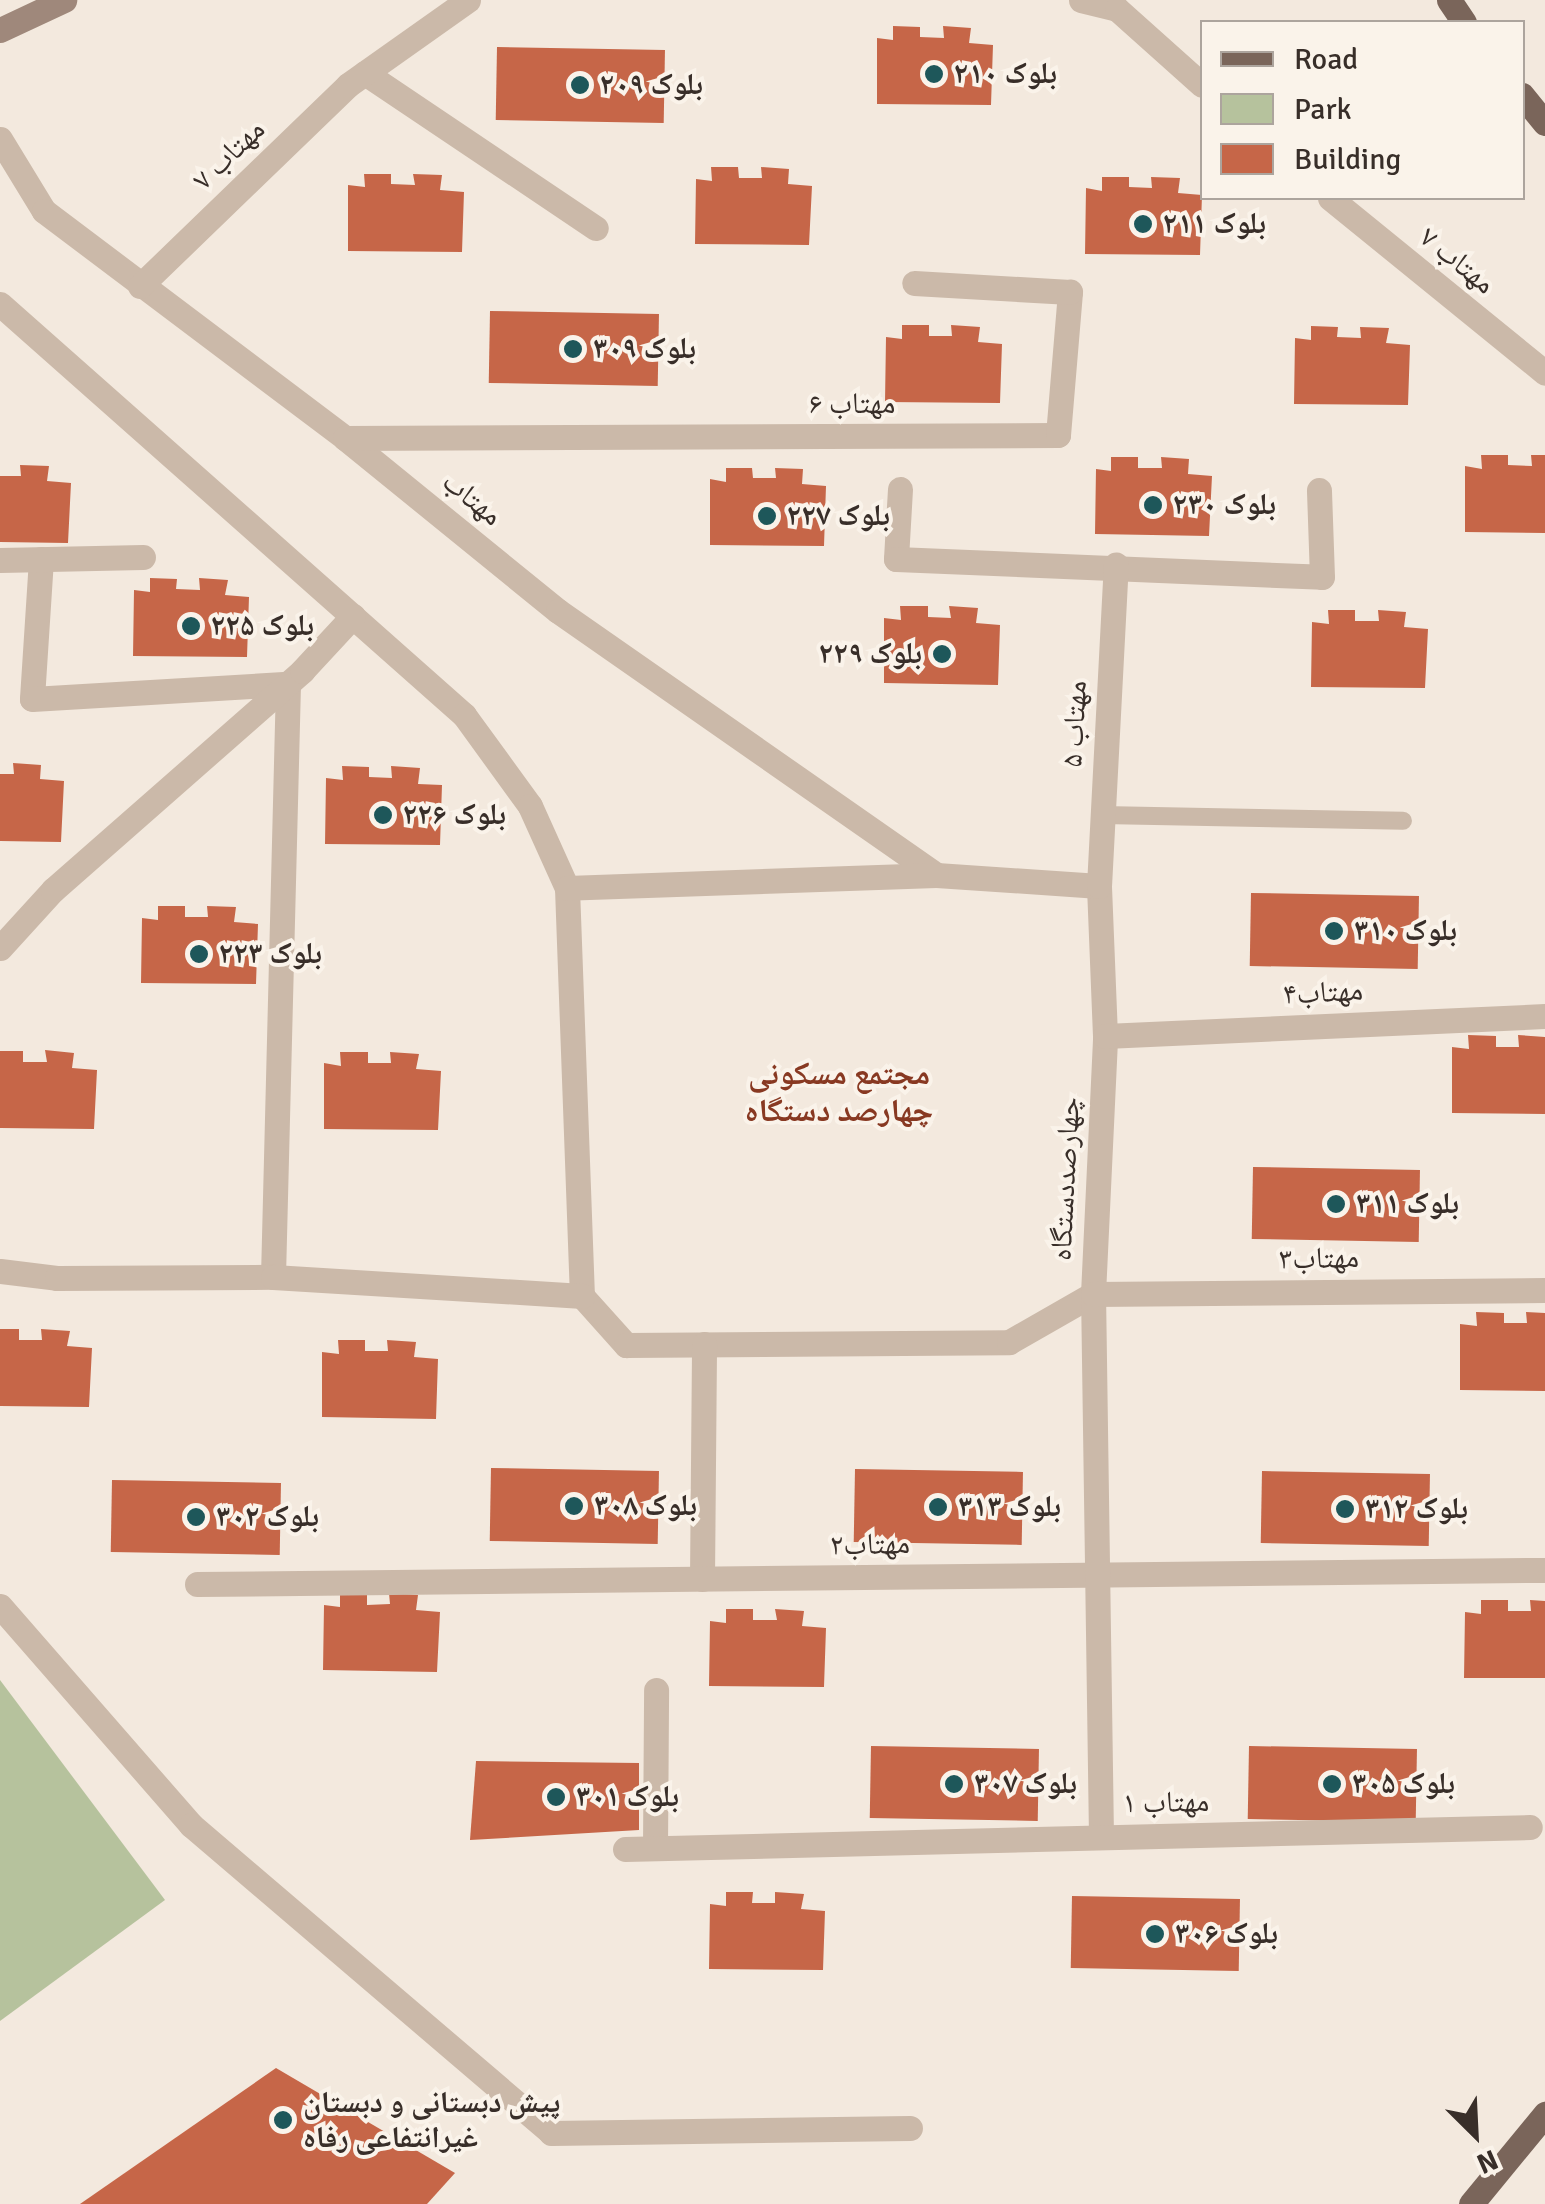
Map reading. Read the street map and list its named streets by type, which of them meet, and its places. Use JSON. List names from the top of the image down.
{
  "streets": {
    "street": [
      "مهتاب ۷",
      "مهتاب ۶",
      "مهتاب",
      "مهتاب ۵",
      "مهتاب۴",
      "چهارصددستگاه",
      "مهتاب۳",
      "مهتاب۲",
      "مهتاب ۱"
    ]
  },
  "crossings": [
    ["مهتاب ۷", "مهتاب"],
    ["مهتاب ۶", "مهتاب"],
    ["مهتاب ۵", "چهارصددستگاه"],
    ["مهتاب۴", "چهارصددستگاه"],
    ["چهارصددستگاه", "مهتاب۳"]
  ],
  "districts": ["مجتمع مسکونی چهارصد دستگاه"],
  "places": [
    "بلوک ۲۱۰",
    "بلوک ۲۰۹",
    "بلوک ۲۱۱",
    "بلوک ۳۰۹",
    "بلوک ۲۳۰",
    "بلوک ۲۲۷",
    "بلوک ۲۲۵",
    "بلوک ۲۲۹",
    "بلوک ۲۲۶",
    "بلوک ۳۱۰",
    "بلوک ۲۲۳",
    "بلوک ۳۱۱",
    "بلوک ۳۰۸",
    "بلوک ۳۱۳",
    "بلوک ۳۱۲",
    "بلوک ۳۰۲",
    "بلوک ۳۰۷",
    "بلوک ۳۰۵",
    "بلوک ۳۰۱",
    "بلوک ۳۰۶",
    "پیش دبستانی و دبستان غیرانتفاعی رفاه"
  ],
  "legend": ["Road", "Park", "Building"],
  "north": "bottom right"
}
